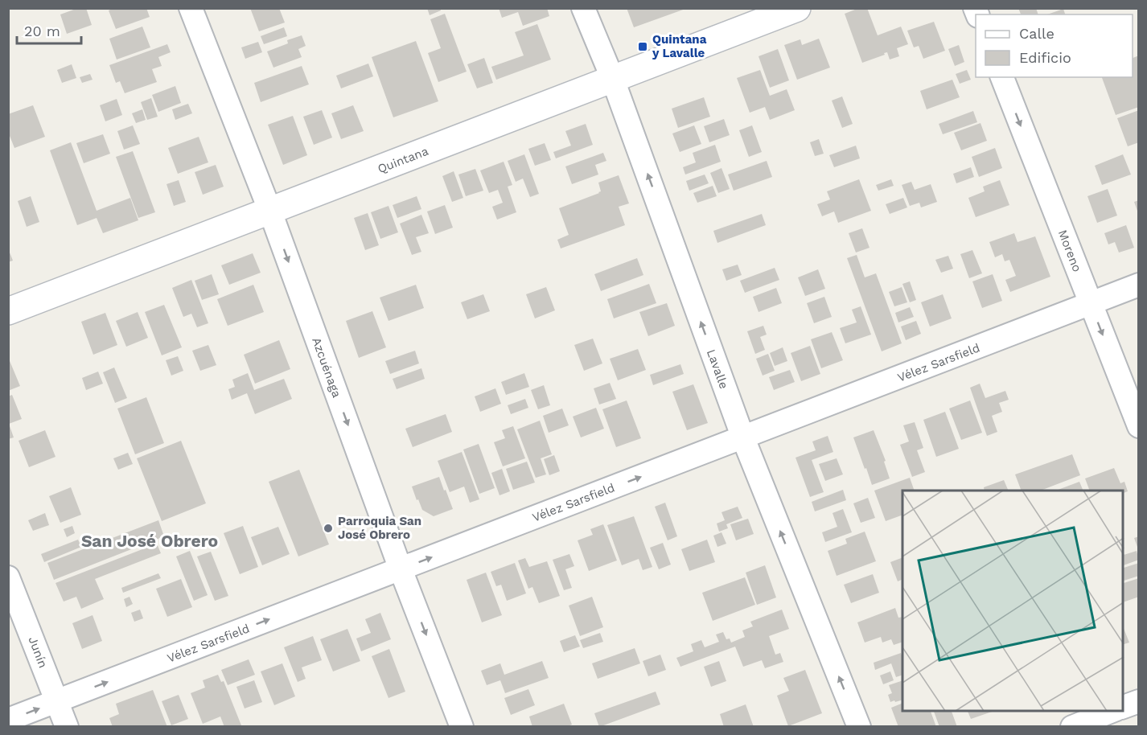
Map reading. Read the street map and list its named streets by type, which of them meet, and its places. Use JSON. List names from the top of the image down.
{
  "streets": {
    "main road": ["Quintana"],
    "street": [
      "Moreno",
      "Vélez Sarsfield",
      "Azcuénaga",
      "Lavalle",
      "Junín"
    ]
  },
  "crossings": [
    ["Quintana", "Azcuénaga"],
    ["Quintana", "Lavalle"],
    ["Moreno", "Vélez Sarsfield"],
    ["Vélez Sarsfield", "Azcuénaga"],
    ["Vélez Sarsfield", "Lavalle"],
    ["Vélez Sarsfield", "Junín"]
  ],
  "one_way": [
    "Moreno",
    "Vélez Sarsfield",
    "Azcuénaga",
    "Lavalle"
  ],
  "districts": ["San José Obrero"],
  "places": {
    "transit": ["Quintana y Lavalle"],
    "other": ["Parroquia San José Obrero"]
  },
  "legend": ["Calle", "Edificio"],
  "scale_bar": "20 m"
}
